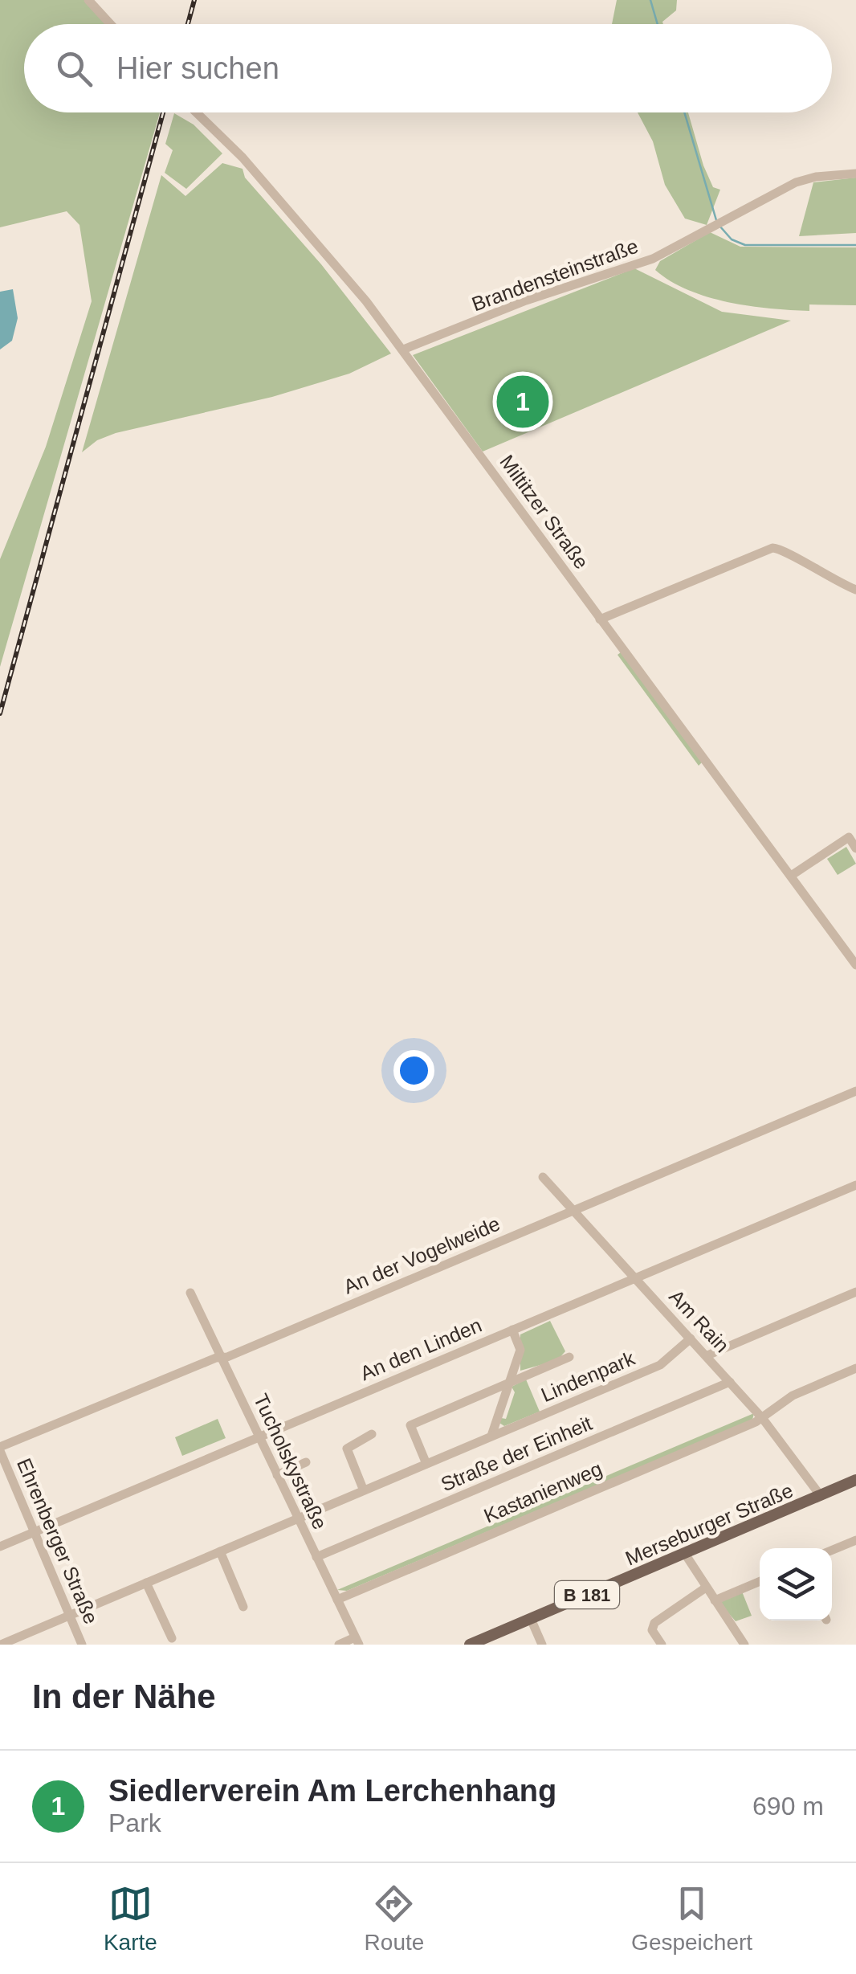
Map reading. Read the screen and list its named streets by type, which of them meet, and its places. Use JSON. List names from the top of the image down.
{
  "streets": {
    "main road": ["Merseburger Straße", "B 181"],
    "street": [
      "Brandensteinstraße",
      "Miltitzer Straße",
      "An der Vogelweide",
      "Am Rain",
      "An den Linden",
      "Lindenpark",
      "Straße der Einheit",
      "Tucholskystraße",
      "Kastanienweg",
      "Ehrenberger Straße"
    ]
  },
  "crossings": [
    ["Brandensteinstraße", "Miltitzer Straße"],
    ["An der Vogelweide", "Am Rain"],
    ["An der Vogelweide", "Tucholskystraße"],
    ["An der Vogelweide", "Ehrenberger Straße"],
    ["Am Rain", "An den Linden"],
    ["Am Rain", "Lindenpark"],
    ["Am Rain", "Straße der Einheit"],
    ["Am Rain", "Kastanienweg"],
    ["Am Rain", "Merseburger Straße"],
    ["An den Linden", "Lindenpark"],
    ["An den Linden", "Tucholskystraße"],
    ["An den Linden", "Ehrenberger Straße"],
    ["Lindenpark", "Tucholskystraße"],
    ["Lindenpark", "Ehrenberger Straße"],
    ["Straße der Einheit", "Tucholskystraße"],
    ["Tucholskystraße", "Kastanienweg"]
  ],
  "page": {
    "search": "Hier suchen",
    "pins": "1",
    "heading": "In der Nähe",
    "list": [
      {
        "mark": "1",
        "name": "Siedlerverein Am Lerchenhang",
        "note": "Park",
        "value": "690 m"
      }
    ],
    "nav": ["Karte", "Route", "Gespeichert"]
  }
}
